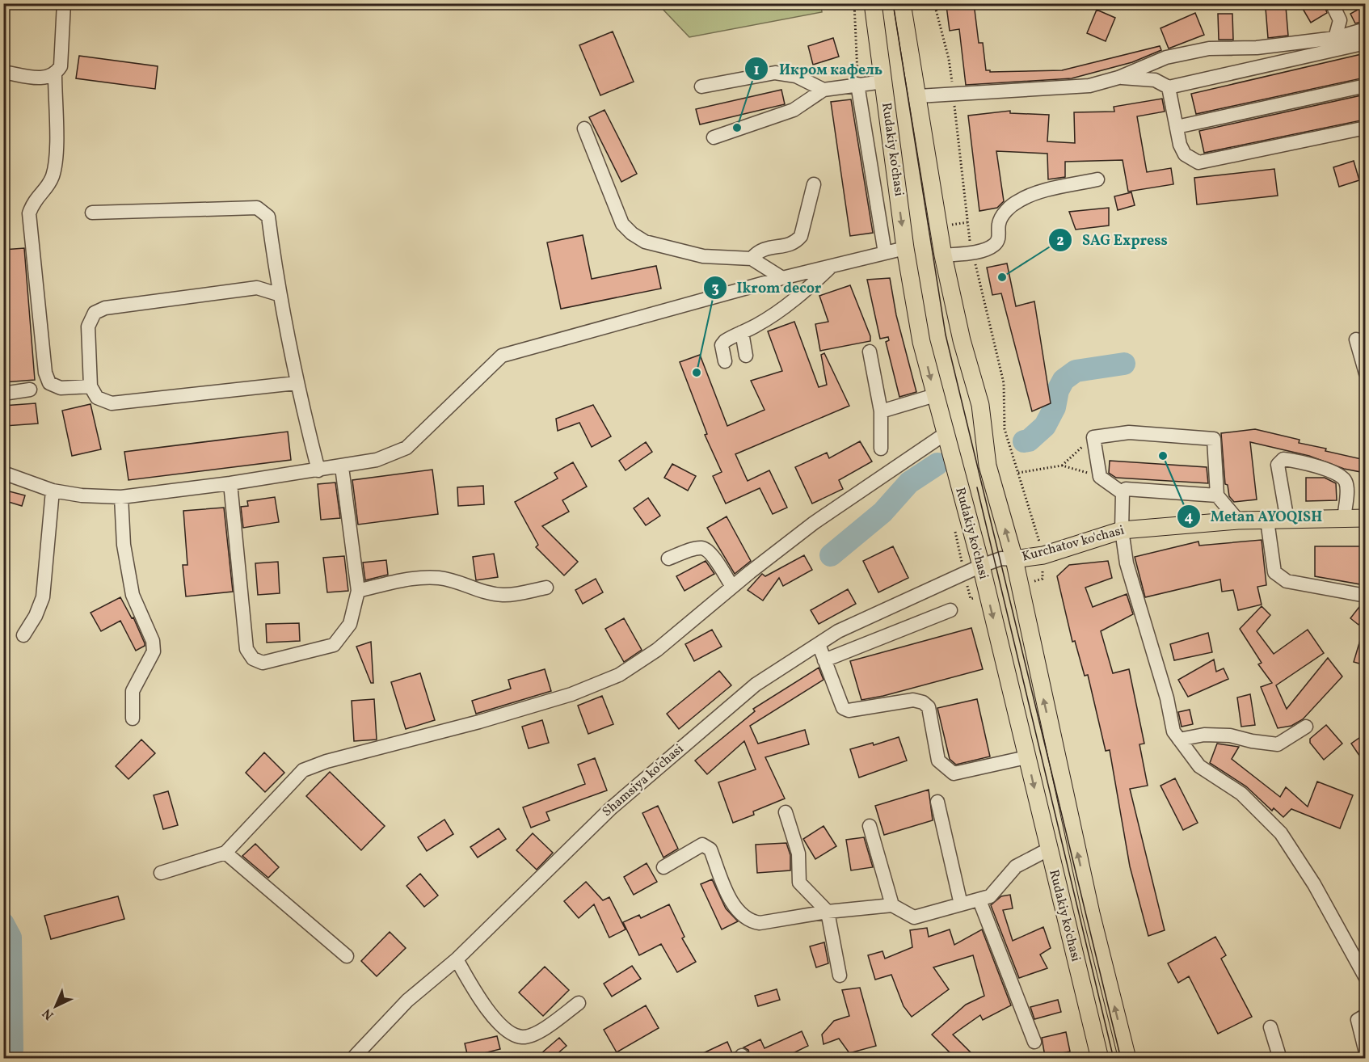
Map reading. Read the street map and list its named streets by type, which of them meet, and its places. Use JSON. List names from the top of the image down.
{
  "streets": {
    "main road": ["Rudakiy ko'chasi", "Kurchatov ko'chasi"],
    "street": ["Shamsiya ko'chasi"]
  },
  "crossings": [
    ["Rudakiy ko'chasi", "Kurchatov ko'chasi"],
    ["Rudakiy ko'chasi", "Shamsiya ko'chasi"],
    ["Kurchatov ko'chasi", "Shamsiya ko'chasi"]
  ],
  "places": [
    "Икром кафель",
    "SAG Express",
    "Ikrom decor",
    "Metan AYOQISH"
  ],
  "north": "bottom left"
}
